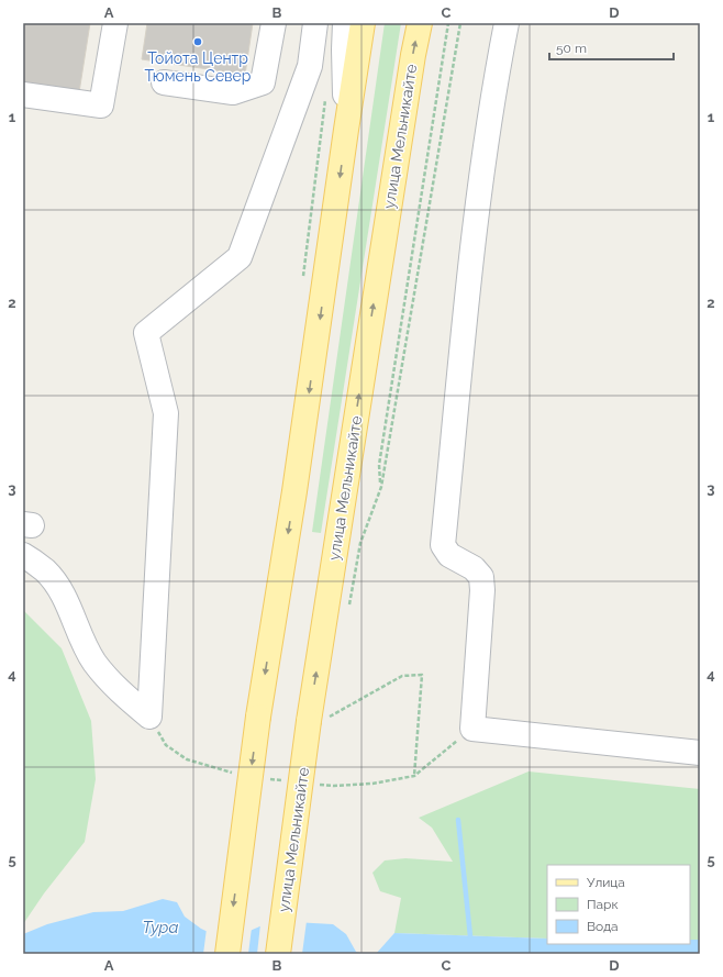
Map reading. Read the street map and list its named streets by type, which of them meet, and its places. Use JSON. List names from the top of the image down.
{
  "streets": {
    "main road": ["улица Мельникайте"]
  },
  "water": ["Тура"],
  "places": ["Тойота Центр Тюмень Север"],
  "legend": ["Улица", "Парк", "Вода"],
  "scale_bar": "50 m",
  "grid": {
    "columns": [
      "A",
      "B",
      "C",
      "D"
    ],
    "rows": [
      "1",
      "2",
      "3",
      "4",
      "5"
    ]
  }
}
